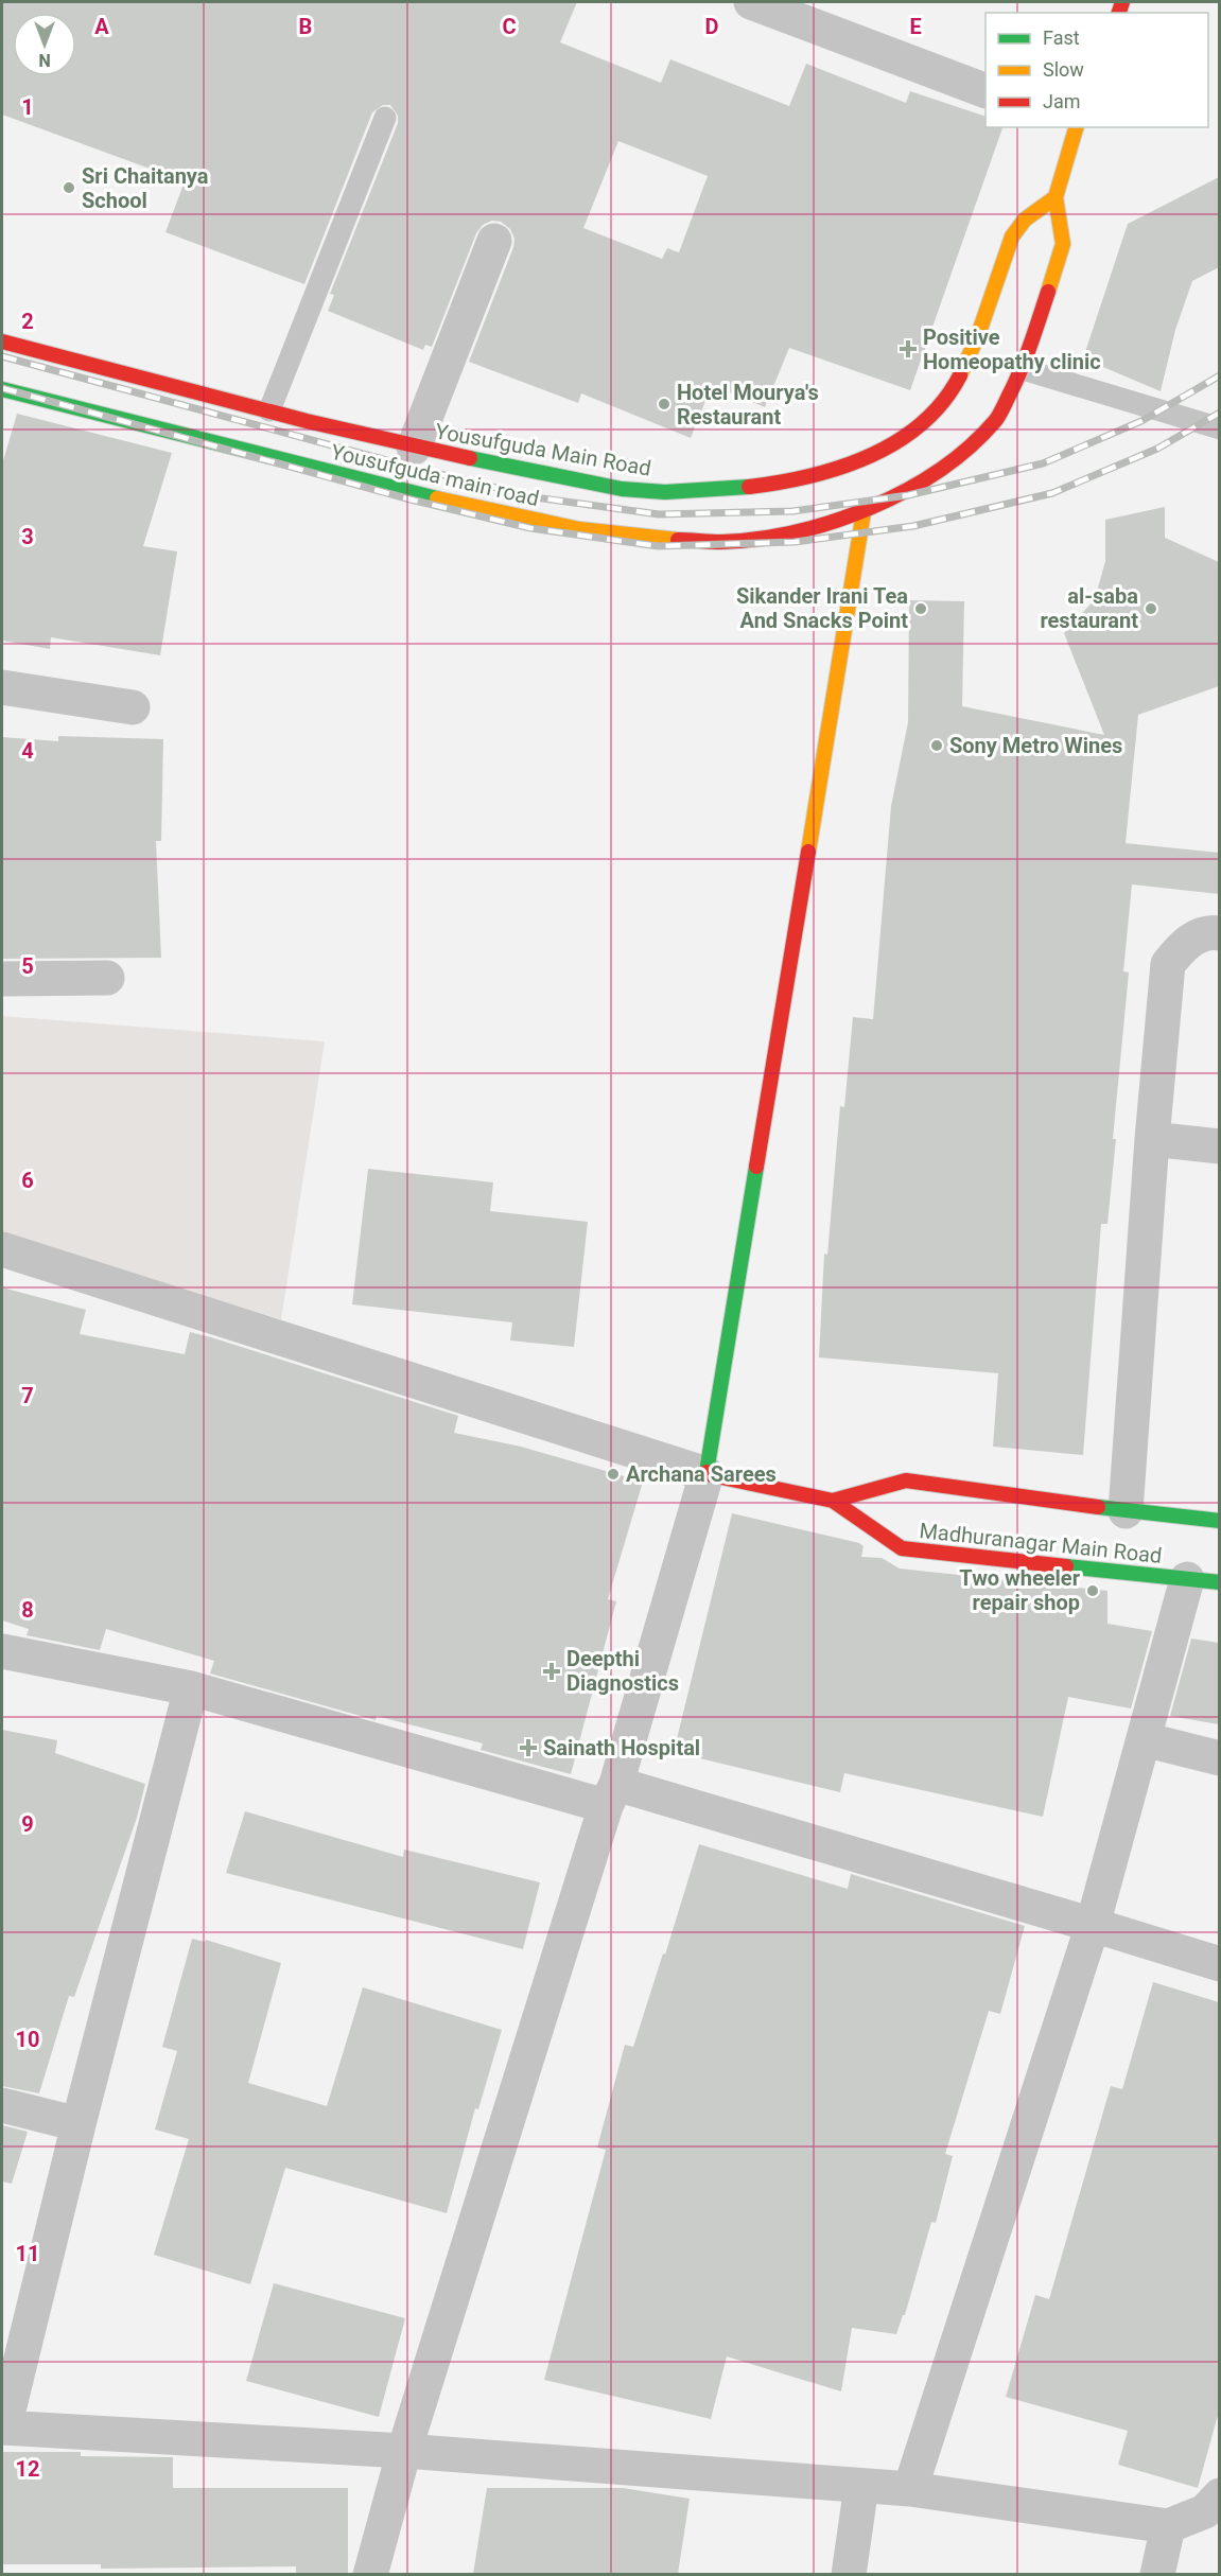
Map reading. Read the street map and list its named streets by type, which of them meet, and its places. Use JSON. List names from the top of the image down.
{
  "streets": {
    "main road": ["Yousufguda Main Road", "Yousufguda main road", "Madhuranagar Main Road"]
  },
  "places": {
    "other": [
      "Sri Chaitanya School",
      "Hotel Mourya's Restaurant",
      "Sikander Irani Tea And Snacks Point",
      "al-saba restaurant",
      "Sony Metro Wines",
      "Archana Sarees",
      "Two wheeler repair shop"
    ],
    "health": ["Positive Homeopathy clinic", "Deepthi Diagnostics", "Sainath Hospital"]
  },
  "legend": ["Fast", "Slow", "Jam"],
  "north": "bottom",
  "grid": {
    "columns": [
      "A",
      "B",
      "C",
      "D",
      "E"
    ],
    "rows": [
      "1",
      "2",
      "3",
      "4",
      "5",
      "6",
      "7",
      "8",
      "9",
      "10",
      "11",
      "12"
    ]
  }
}
